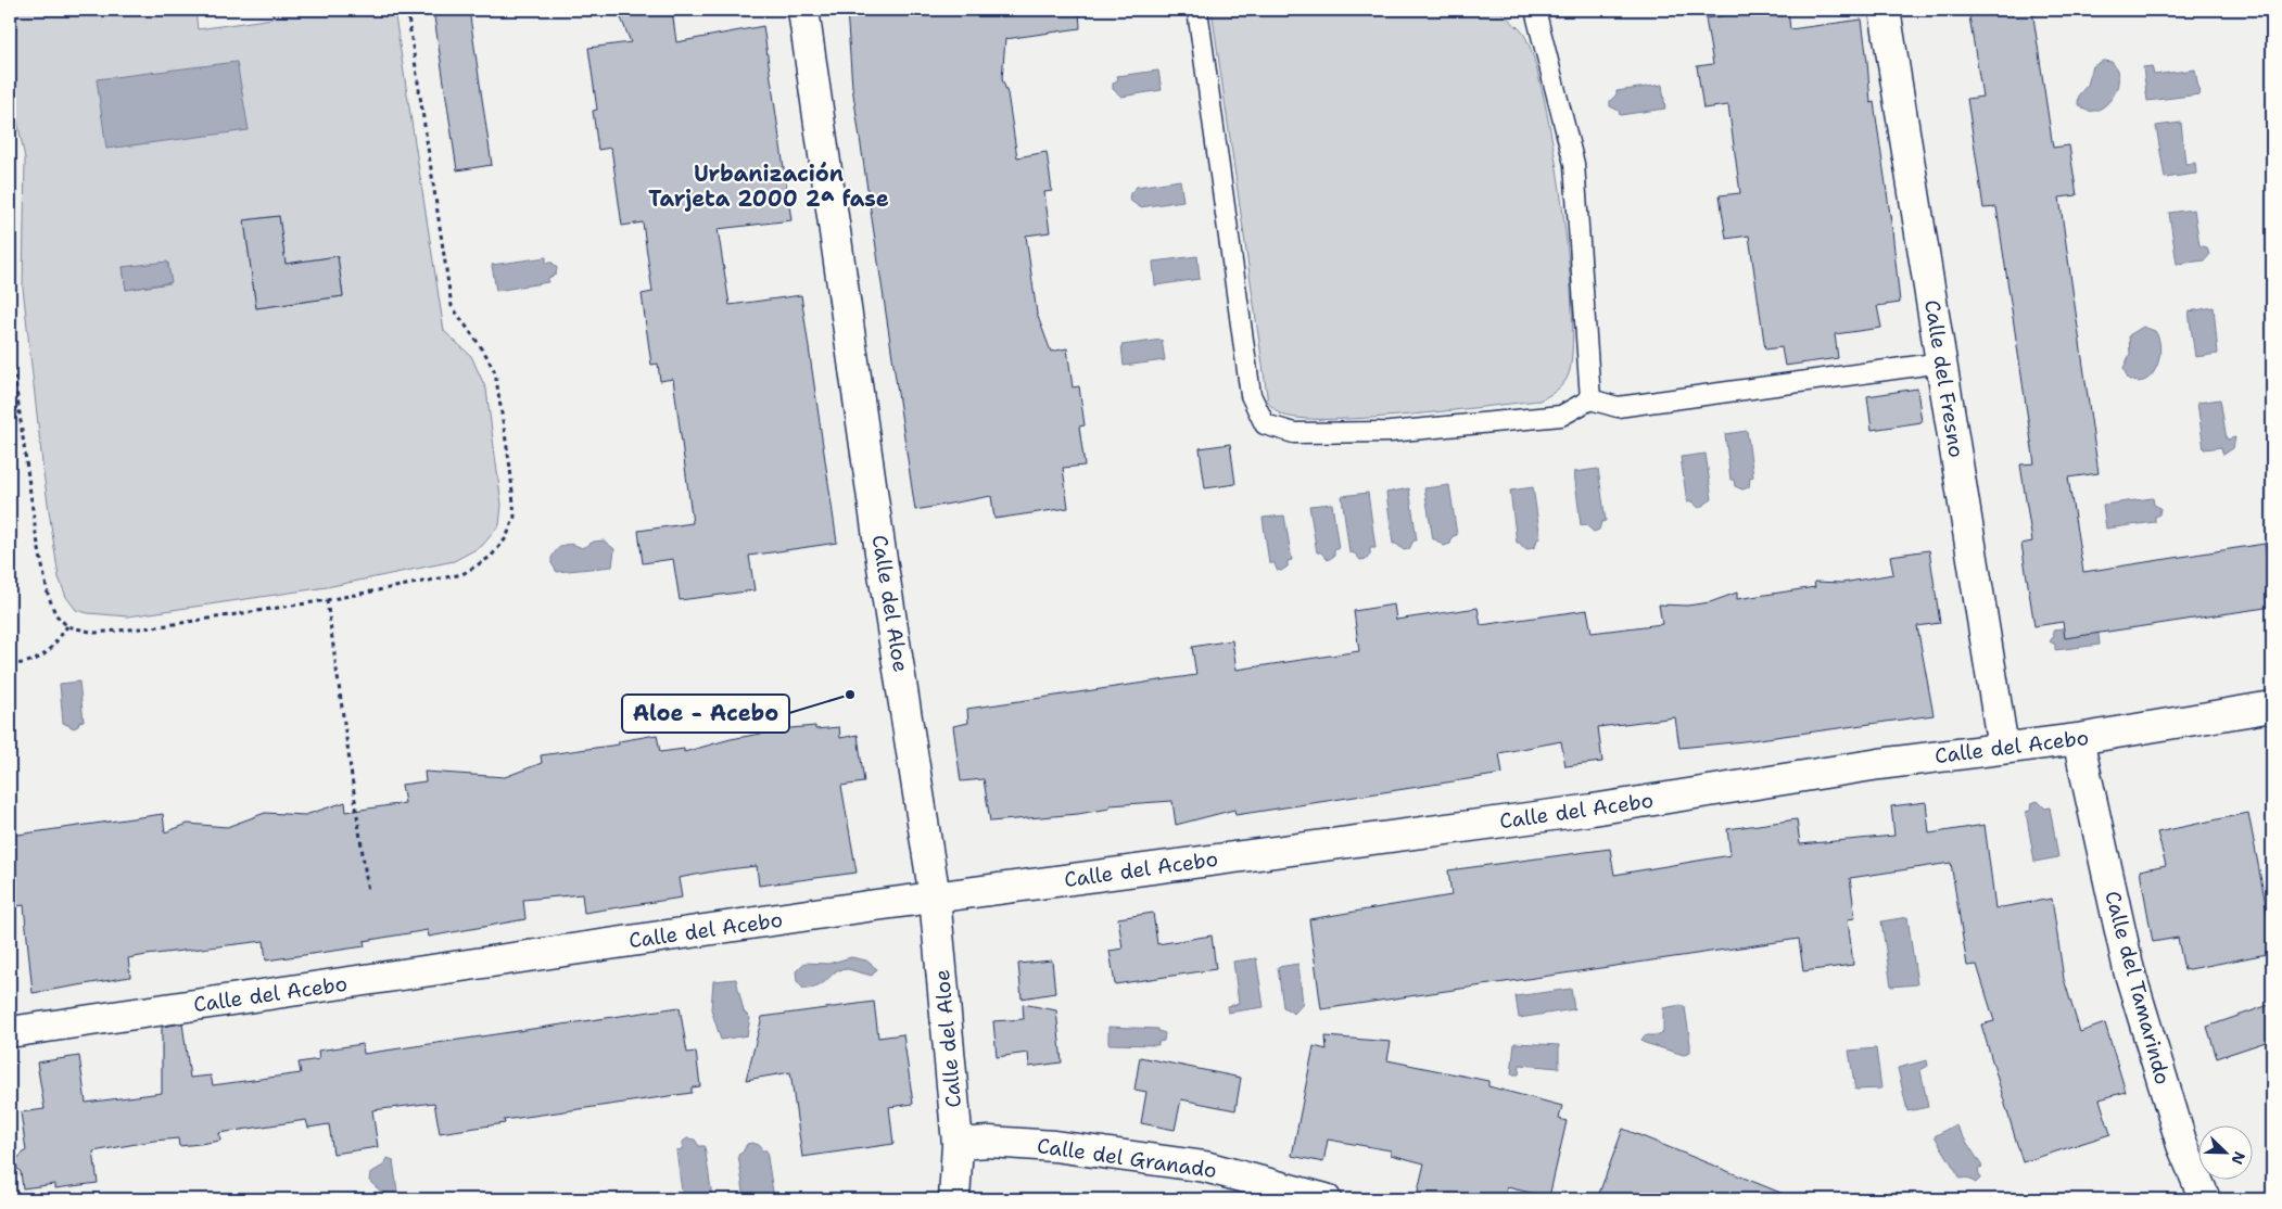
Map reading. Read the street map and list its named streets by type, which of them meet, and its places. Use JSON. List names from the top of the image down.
{
  "streets": {
    "street": [
      "Calle del Fresno",
      "Calle del Aloe",
      "Calle del Acebo",
      "Calle del Tamarindo",
      "Calle del Granado"
    ]
  },
  "crossings": [
    ["Calle del Fresno", "Calle del Acebo"],
    ["Calle del Aloe", "Calle del Acebo"],
    ["Calle del Aloe", "Calle del Granado"],
    ["Calle del Acebo", "Calle del Tamarindo"]
  ],
  "districts": ["Urbanización Tarjeta 2000 2ª fase"],
  "places": ["Aloe - Acebo"],
  "north": "bottom right"
}
